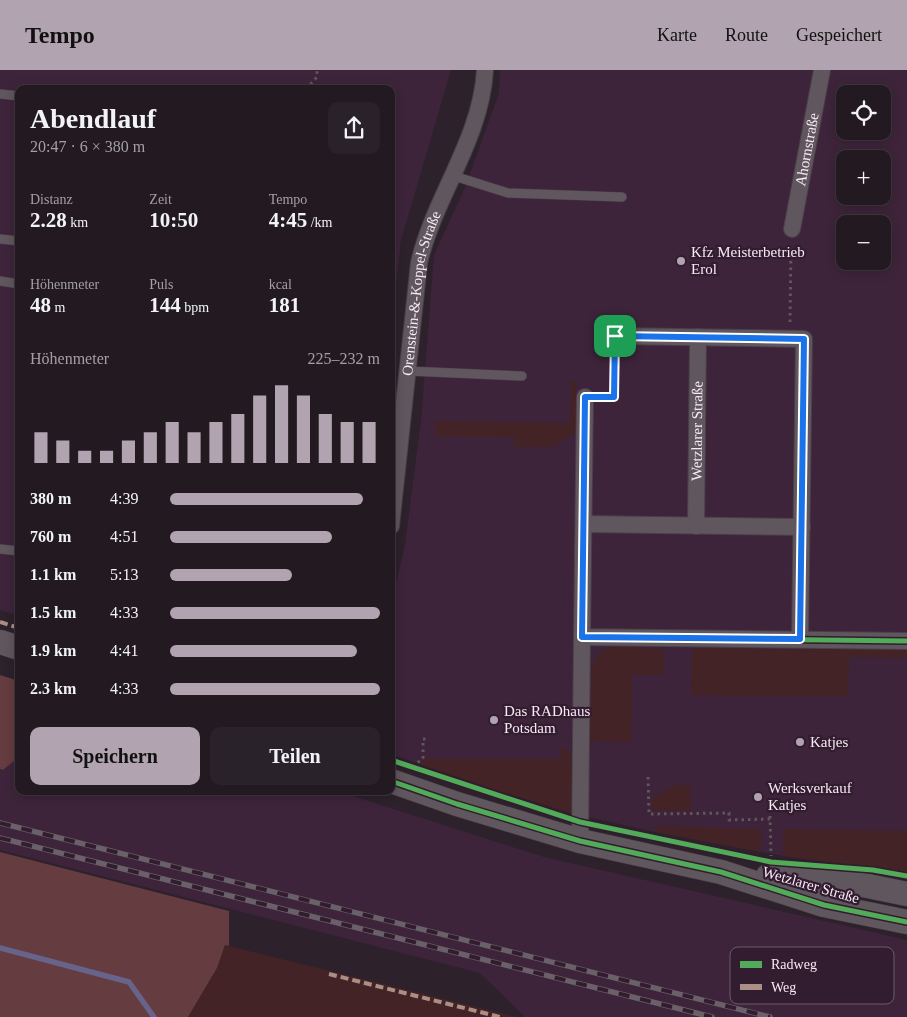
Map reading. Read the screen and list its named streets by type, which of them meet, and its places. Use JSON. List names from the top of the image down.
{
  "streets": {
    "street": ["Ahornstraße", "Orenstein-&-Koppel-Straße", "Wetzlarer Straße"]
  },
  "places": [
    "Kfz Meisterbetrieb Erol",
    "Das RADhaus Potsdam",
    "Katjes",
    "Werksverkauf Katjes"
  ],
  "legend": ["Radweg", "Weg"],
  "page": {
    "header": "Tempo",
    "nav": ["Karte", "Route", "Gespeichert"],
    "map_buttons": ["+", "−"],
    "heading": ["Abendlauf", "20:47 · 6 × 380 m"],
    "stats": [
      ["Distanz", "2.28 km"],
      ["Zeit", "10:50"],
      ["Tempo", "4:45 /km"],
      ["Höhenmeter", "48 m"],
      ["Puls", "144 bpm"],
      ["kcal", "181"]
    ],
    "chart": ["Höhenmeter", "225–232 m"],
    "list": [
      {
        "name": "380 m",
        "note": "4:39"
      },
      {
        "name": "760 m",
        "note": "4:51"
      },
      {
        "name": "1.1 km",
        "note": "5:13"
      },
      {
        "name": "1.5 km",
        "note": "4:33"
      },
      {
        "name": "1.9 km",
        "note": "4:41"
      },
      {
        "name": "2.3 km",
        "note": "4:33"
      }
    ],
    "buttons": ["Speichern", "Teilen"]
  }
}
